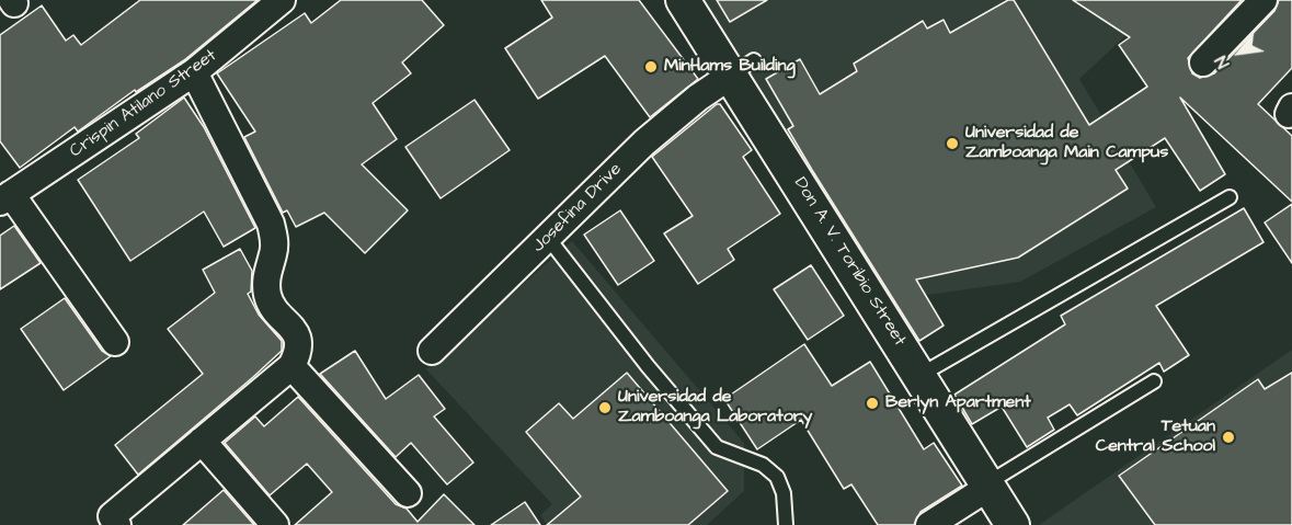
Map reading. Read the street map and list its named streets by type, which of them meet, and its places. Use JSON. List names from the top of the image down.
{
  "streets": {
    "street": ["Crispin Atilano Street", "Josefina Drive", "Don A. V. Toribio Street"]
  },
  "crossings": [
    ["Josefina Drive", "Don A. V. Toribio Street"]
  ],
  "places": [
    "MinHams Building",
    "Universidad de Zamboanga Main Campus",
    "Berlyn Apartment",
    "Universidad de Zamboanga Laboratory",
    "Tetuan Central School"
  ],
  "north": "bottom left"
}
